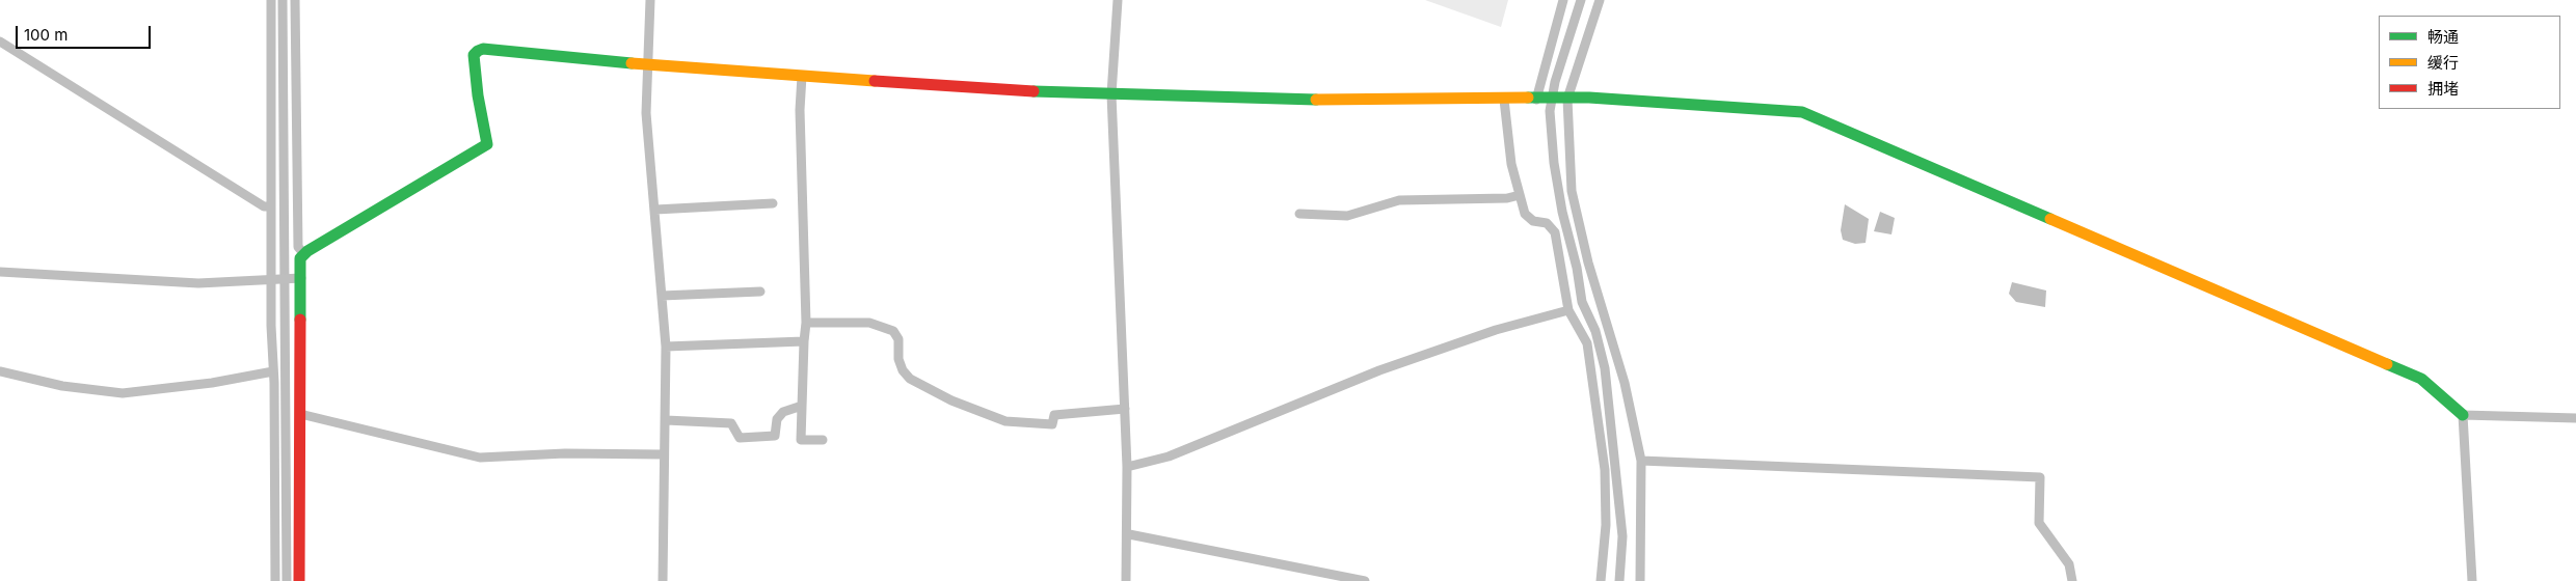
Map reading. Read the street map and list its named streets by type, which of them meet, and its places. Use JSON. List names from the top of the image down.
{
  "legend": ["畅通", "缓行", "拥堵"],
  "scale_bar": "100 m"
}
